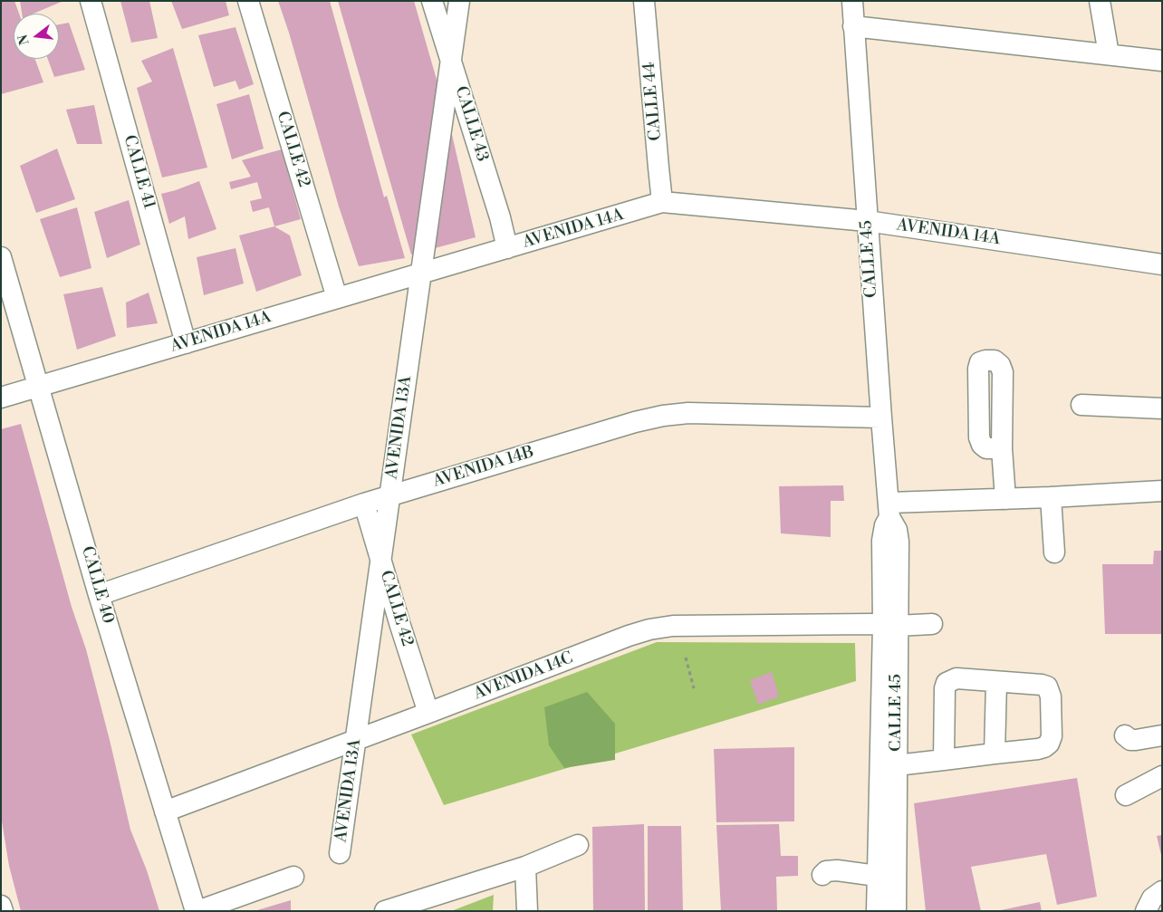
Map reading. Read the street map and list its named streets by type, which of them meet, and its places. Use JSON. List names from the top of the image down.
{
  "streets": {
    "street": [
      "CALLE 44",
      "CALLE 43",
      "CALLE 42",
      "CALLE 41",
      "AVENIDA 14A",
      "CALLE 45",
      "AVENIDA 13A",
      "AVENIDA 14B",
      "CALLE 40",
      "AVENIDA 14C"
    ]
  },
  "crossings": [
    ["CALLE 44", "AVENIDA 14A"],
    ["CALLE 43", "AVENIDA 14A"],
    ["CALLE 42", "AVENIDA 14A"],
    ["CALLE 42", "AVENIDA 14B"],
    ["CALLE 42", "AVENIDA 14C"],
    ["CALLE 41", "AVENIDA 14A"],
    ["AVENIDA 14A", "CALLE 45"],
    ["AVENIDA 14A", "CALLE 40"],
    ["CALLE 45", "AVENIDA 14B"],
    ["CALLE 45", "AVENIDA 14C"],
    ["AVENIDA 14B", "CALLE 40"],
    ["CALLE 40", "AVENIDA 14C"]
  ],
  "north": "left"
}
